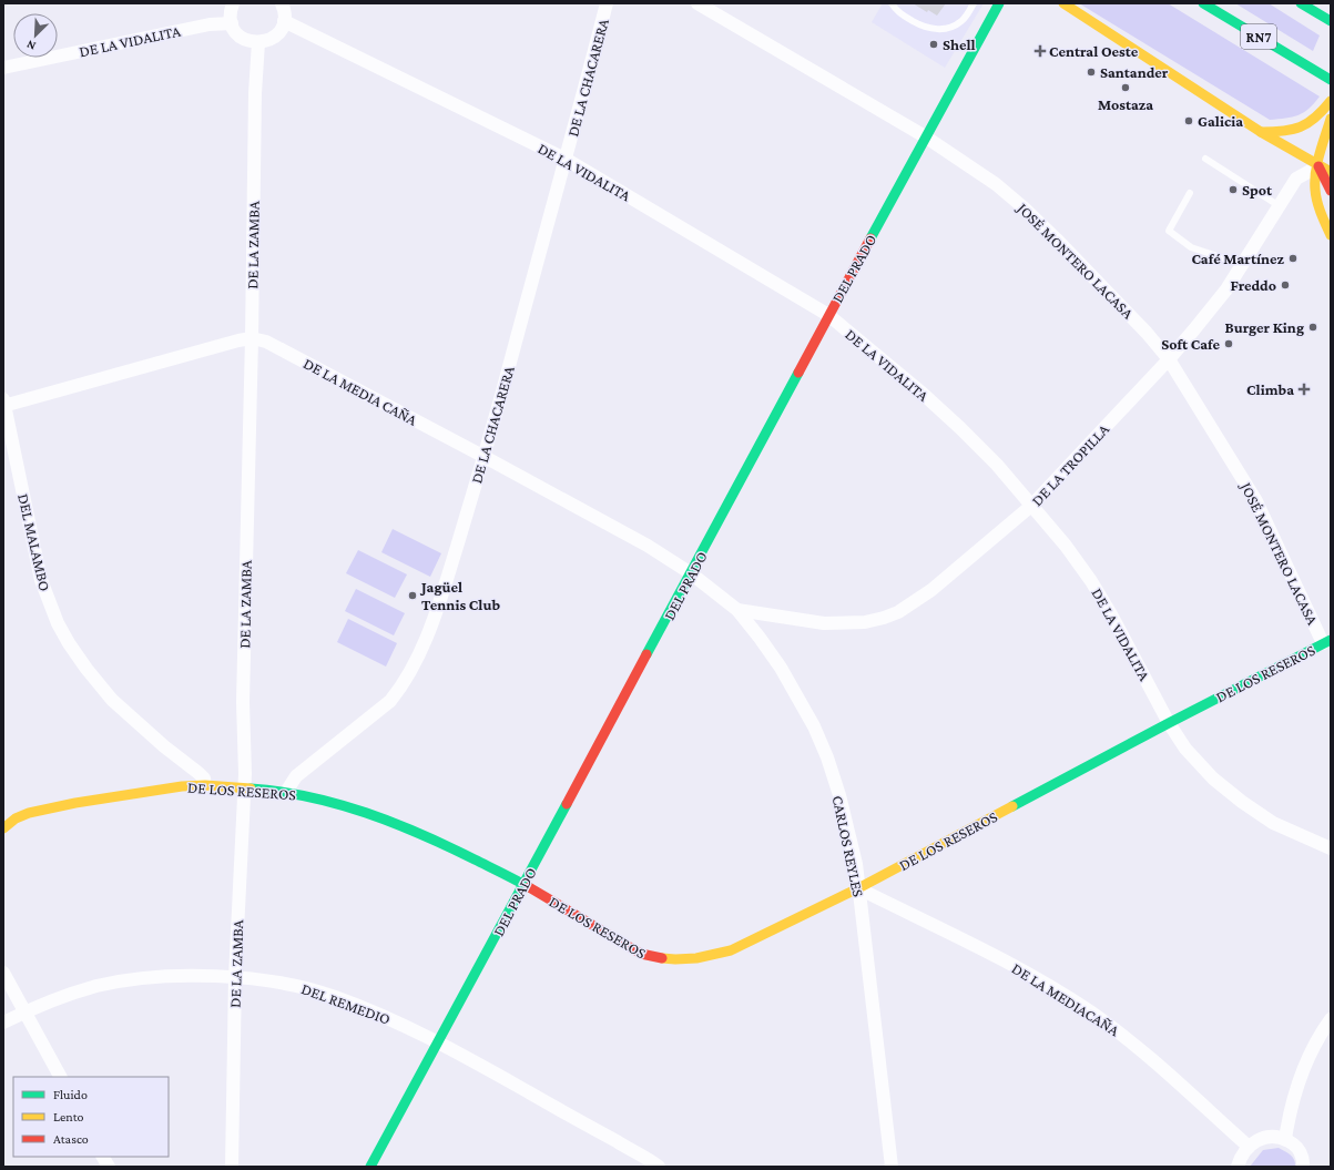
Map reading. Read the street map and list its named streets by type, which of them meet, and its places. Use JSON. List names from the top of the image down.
{
  "streets": {
    "main road": ["RN7", "DEL PRADO", "DE LOS RESEROS"],
    "street": [
      "DE LA VIDALITA",
      "DE LA CHACARERA",
      "DE LA ZAMBA",
      "JOSÉ MONTERO LACASA",
      "DE LA MEDIA CAÑA",
      "DE LA TROPILLA",
      "DEL MALAMBO",
      "CARLOS REYLES",
      "DE LA MEDIACAÑA",
      "DEL REMEDIO"
    ]
  },
  "crossings": [
    ["DE LA VIDALITA", "DE LA CHACARERA"],
    ["DE LA VIDALITA", "DEL PRADO"],
    ["DE LA VIDALITA", "DE LA TROPILLA"],
    ["DE LA VIDALITA", "DE LOS RESEROS"],
    ["DE LA CHACARERA", "DE LA MEDIA CAÑA"],
    ["DE LA CHACARERA", "DE LOS RESEROS"],
    ["DE LA ZAMBA", "DE LA MEDIA CAÑA"],
    ["DE LA ZAMBA", "DE LOS RESEROS"],
    ["DE LA ZAMBA", "DEL REMEDIO"],
    ["JOSÉ MONTERO LACASA", "DEL PRADO"],
    ["JOSÉ MONTERO LACASA", "DE LA TROPILLA"],
    ["JOSÉ MONTERO LACASA", "DE LOS RESEROS"],
    ["DEL PRADO", "DE LA MEDIA CAÑA"],
    ["DEL PRADO", "DE LOS RESEROS"],
    ["DEL PRADO", "CARLOS REYLES"],
    ["DEL PRADO", "DEL REMEDIO"],
    ["DE LA MEDIA CAÑA", "DEL MALAMBO"],
    ["DE LA MEDIA CAÑA", "CARLOS REYLES"],
    ["DE LA TROPILLA", "CARLOS REYLES"],
    ["DEL MALAMBO", "DE LOS RESEROS"],
    ["DE LOS RESEROS", "CARLOS REYLES"],
    ["DE LOS RESEROS", "DE LA MEDIACAÑA"],
    ["CARLOS REYLES", "DE LA MEDIACAÑA"]
  ],
  "places": {
    "other": [
      "Shell",
      "Santander",
      "Mostaza",
      "Galicia",
      "Spot",
      "Café Martínez",
      "Freddo",
      "Burger King",
      "Soft Cafe",
      "Jagüel Tennis Club"
    ],
    "health": ["Central Oeste", "Climba"]
  },
  "legend": ["Fluido", "Lento", "Atasco"],
  "north": "bottom left"
}
